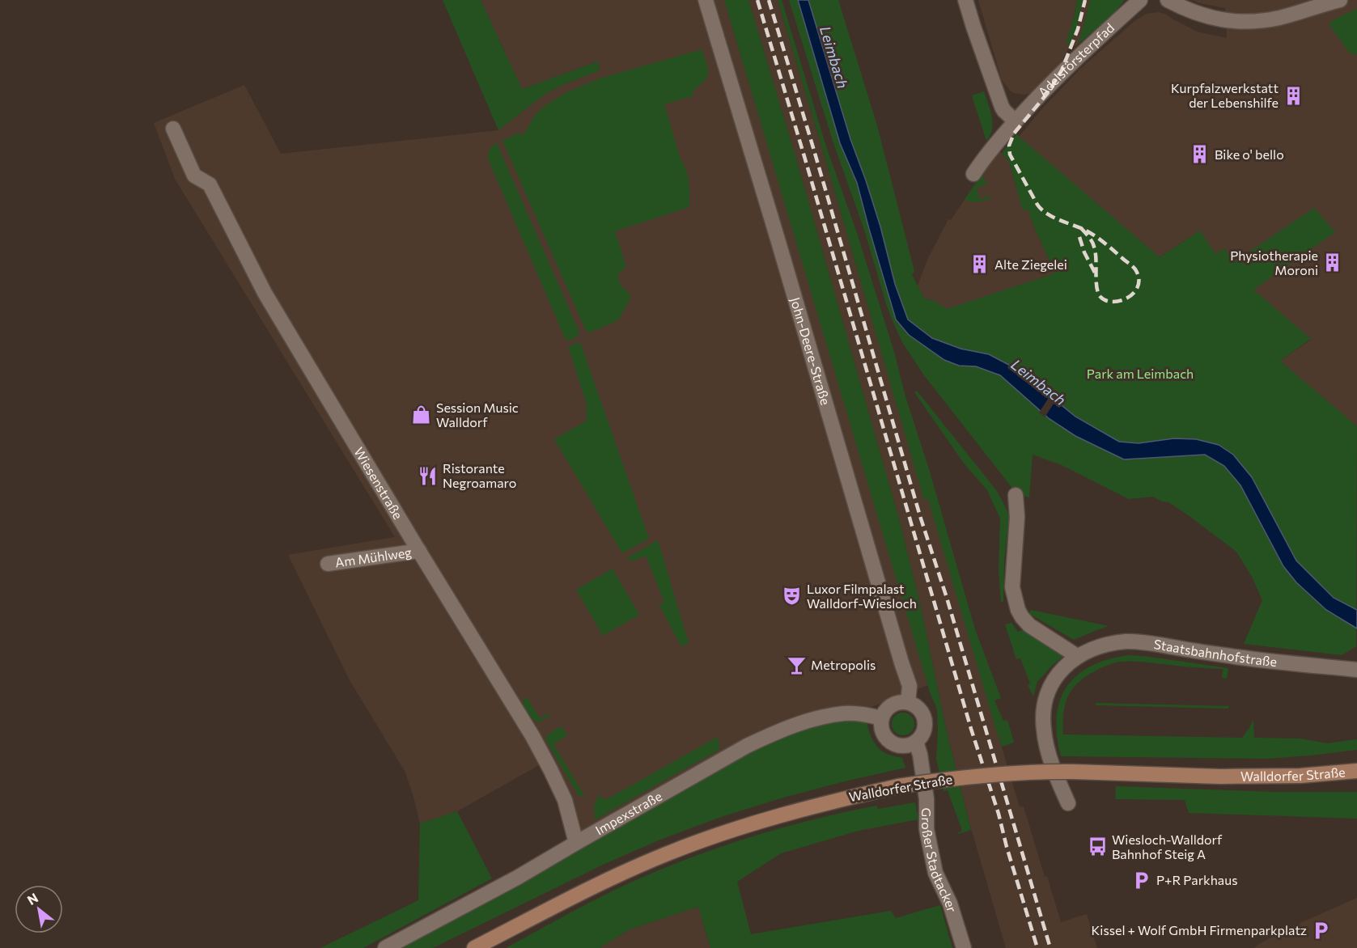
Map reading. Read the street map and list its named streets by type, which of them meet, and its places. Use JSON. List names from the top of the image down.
{
  "streets": {
    "street": [
      "Adelsförsterpfad",
      "John-Deere-Straße",
      "Wiesenstraße",
      "Am Mühlweg",
      "Staatsbahnhofstraße",
      "Walldorfer Straße",
      "Impexstraße",
      "Großer Stadtacker"
    ]
  },
  "crossings": [
    ["John-Deere-Straße", "Impexstraße"],
    ["John-Deere-Straße", "Großer Stadtacker"],
    ["Wiesenstraße", "Am Mühlweg"],
    ["Wiesenstraße", "Impexstraße"],
    ["Impexstraße", "Großer Stadtacker"]
  ],
  "water": ["Leimbach"],
  "parks": ["Park am Leimbach"],
  "places": {
    "building": [
      "Kurpfalzwerkstatt der Lebenshilfe",
      "Bike o' bello",
      "Physiotherapie Moroni",
      "Alte Ziegelei"
    ],
    "shop": ["Session Music Walldorf"],
    "restaurant": ["Ristorante Negroamaro"],
    "theatre": ["Luxor Filmpalast Walldorf-Wiesloch"],
    "bar": ["Metropolis"],
    "bus stop": ["Wiesloch-Walldorf Bahnhof Steig A"],
    "parking": ["P+R Parkhaus", "Kissel + Wolf GmbH Firmenparkplatz"]
  },
  "north": "top left"
}
